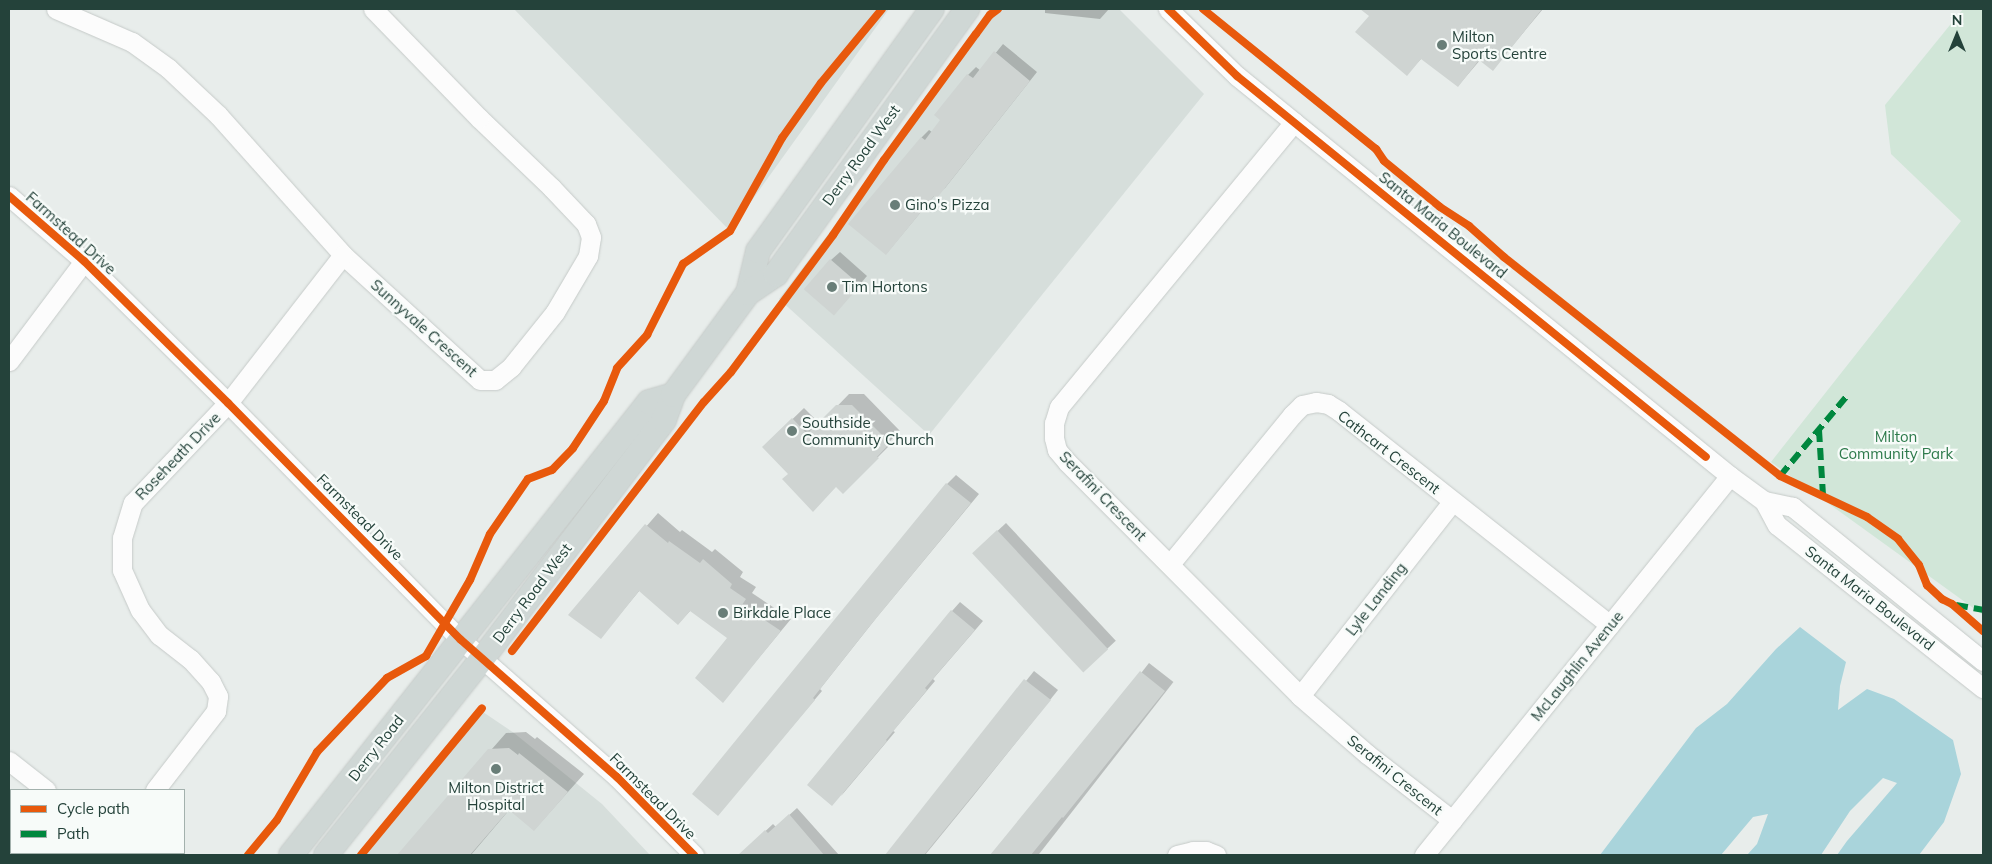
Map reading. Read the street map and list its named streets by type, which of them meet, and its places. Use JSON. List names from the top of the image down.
{
  "streets": {
    "main road": ["Derry Road West", "Derry Road"],
    "street": [
      "Santa Maria Boulevard",
      "Farmstead Drive",
      "Sunnyvale Crescent",
      "Cathcart Crescent",
      "Roseheath Drive",
      "Serafini Crescent",
      "Lyle Landing",
      "McLaughlin Avenue"
    ]
  },
  "crossings": [
    ["Derry Road West", "Farmstead Drive"],
    ["Derry Road West", "Derry Road"],
    ["Santa Maria Boulevard", "Serafini Crescent"],
    ["Santa Maria Boulevard", "McLaughlin Avenue"],
    ["Farmstead Drive", "Roseheath Drive"],
    ["Farmstead Drive", "Derry Road"],
    ["Sunnyvale Crescent", "Roseheath Drive"],
    ["Cathcart Crescent", "Serafini Crescent"],
    ["Cathcart Crescent", "Lyle Landing"],
    ["Cathcart Crescent", "McLaughlin Avenue"],
    ["Serafini Crescent", "Lyle Landing"],
    ["Serafini Crescent", "McLaughlin Avenue"]
  ],
  "parks": ["Milton Community Park"],
  "places": [
    "Milton Sports Centre",
    "Gino's Pizza",
    "Tim Hortons",
    "Southside Community Church",
    "Birkdale Place",
    "Milton District Hospital"
  ],
  "legend": ["Cycle path", "Path"],
  "north": "top"
}
